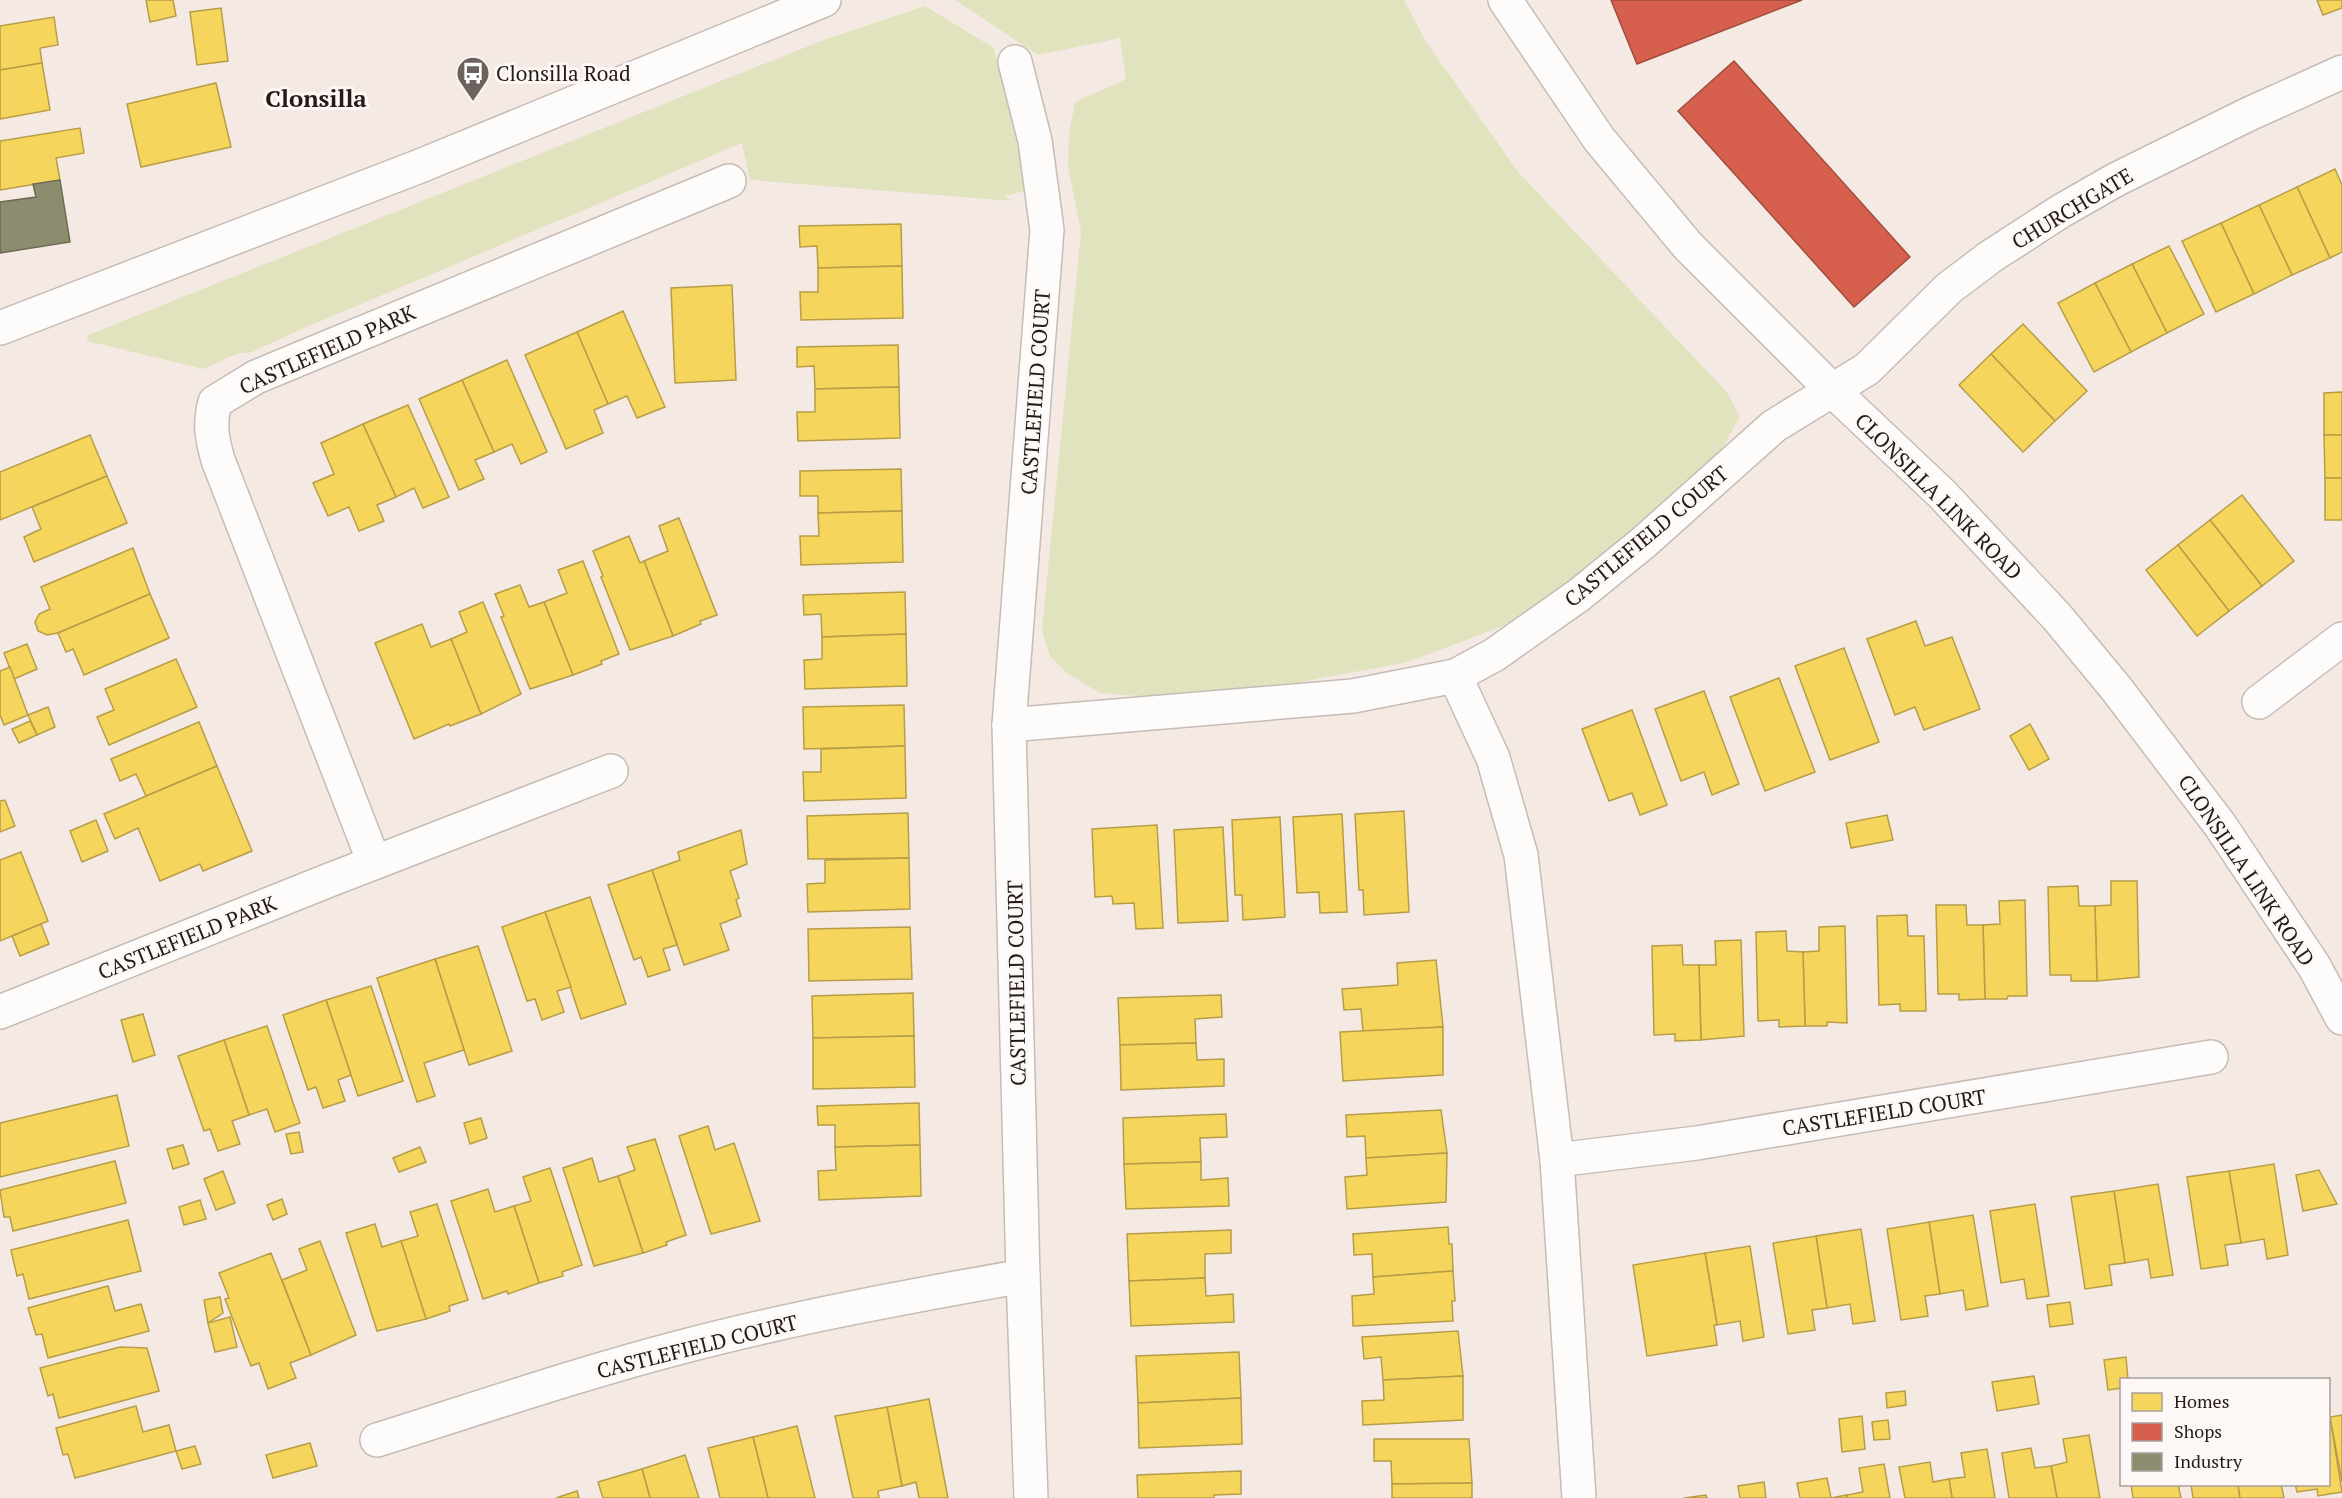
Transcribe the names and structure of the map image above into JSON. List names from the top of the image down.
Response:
{
  "streets": {
    "street": [
      "CHURCHGATE",
      "CASTLEFIELD PARK",
      "CASTLEFIELD COURT",
      "CLONSILLA LINK ROAD"
    ]
  },
  "crossings": [
    ["CHURCHGATE", "CASTLEFIELD COURT"],
    ["CHURCHGATE", "CLONSILLA LINK ROAD"],
    ["CASTLEFIELD COURT", "CLONSILLA LINK ROAD"]
  ],
  "districts": ["Clonsilla"],
  "places": {
    "bus stop": ["Clonsilla Road"]
  },
  "legend": ["Homes", "Shops", "Industry"]
}
